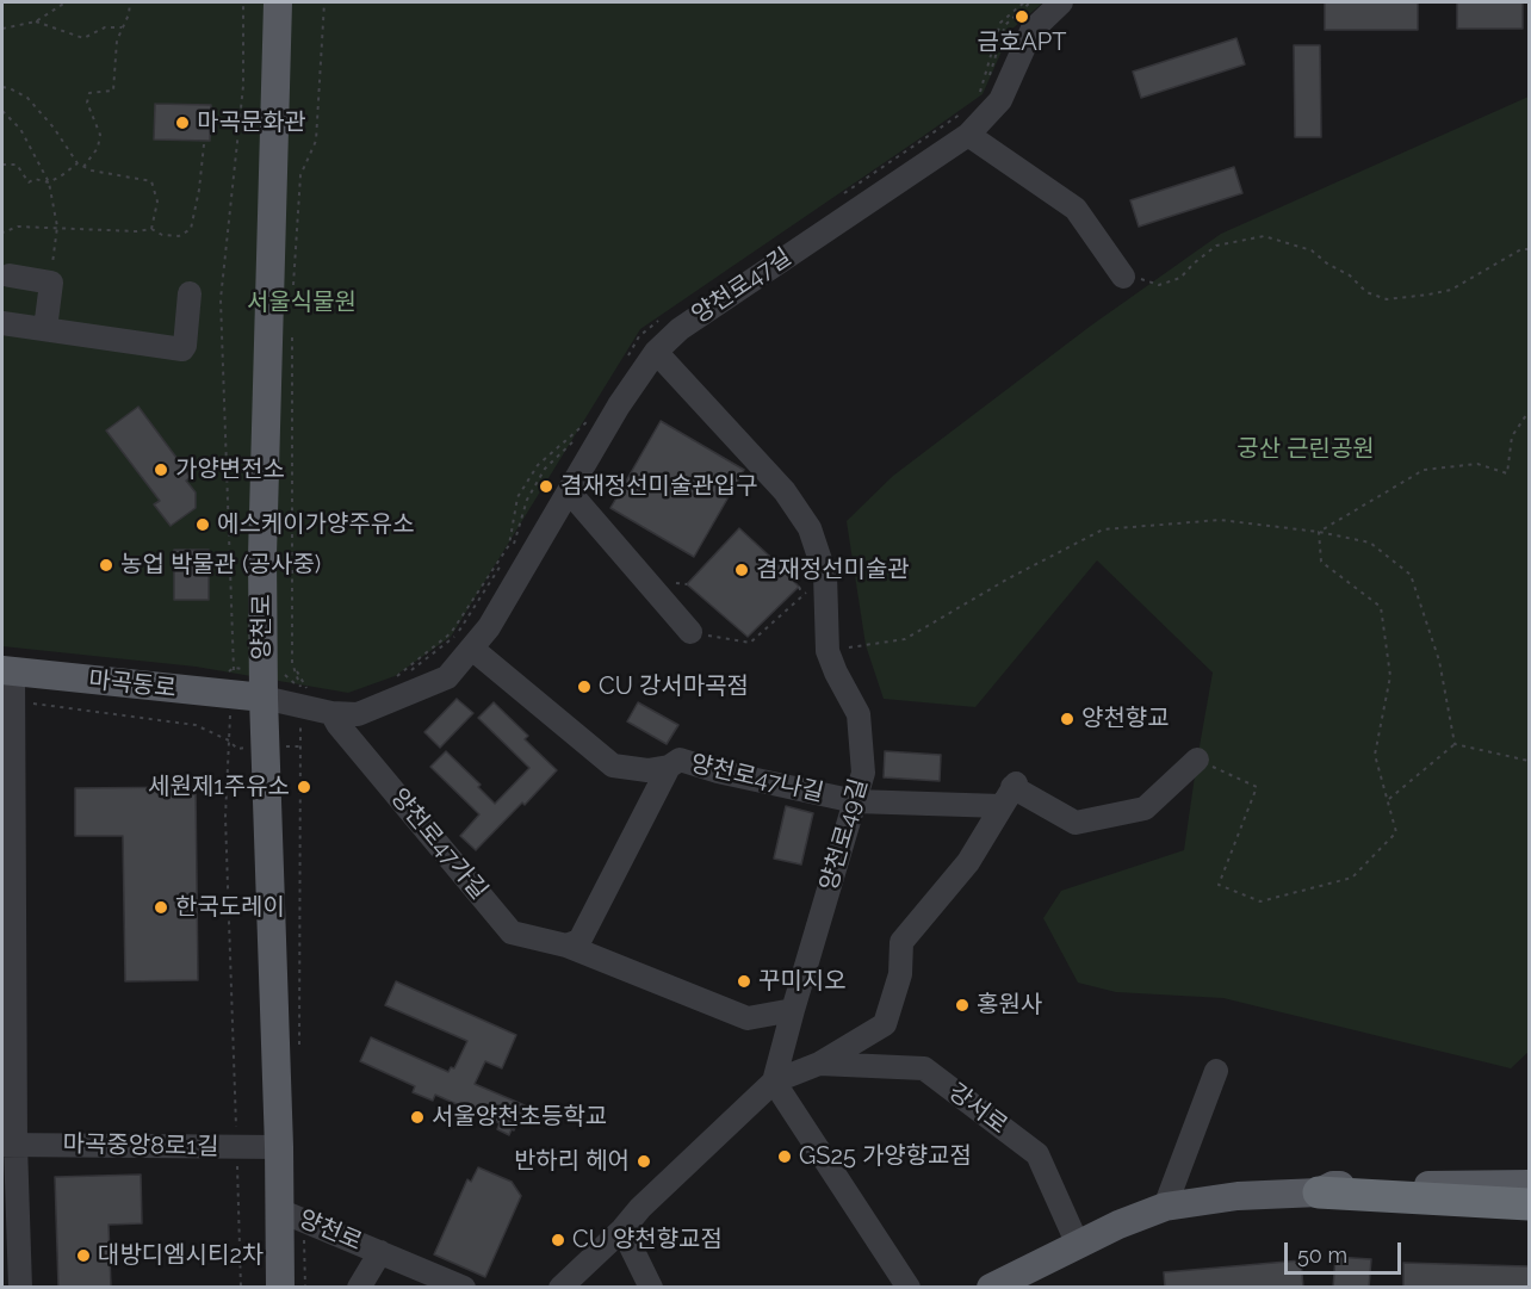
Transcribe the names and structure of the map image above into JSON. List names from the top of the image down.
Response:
{
  "streets": {
    "main road": ["양천로", "마곡동로"],
    "street": [
      "양천로47길",
      "양천로47나길",
      "양천로49길",
      "양천로47가길",
      "강서로",
      "마곡중앙8로1길"
    ]
  },
  "crossings": [
    ["양천로47길", "양천로"],
    ["양천로47길", "마곡동로"],
    ["양천로47길", "양천로47나길"],
    ["양천로47길", "양천로49길"],
    ["양천로47길", "양천로47가길"],
    ["양천로", "마곡동로"],
    ["양천로", "마곡중앙8로1길"],
    ["양천로47나길", "양천로49길"],
    ["양천로49길", "양천로47가길"]
  ],
  "parks": ["서울식물원", "궁산 근린공원"],
  "places": [
    "금호APT",
    "마곡문화관",
    "가양변전소",
    "겸재정선미술관입구",
    "에스케이가양주유소",
    "농업 박물관 (공사중)",
    "겸재정선미술관",
    "CU 강서마곡점",
    "양천향교",
    "세원제1주유소",
    "한국도레이",
    "꾸미지오",
    "홍원사",
    "서울양천초등학교",
    "GS25 가양향교점",
    "반하리 헤어",
    "CU 양천향교점",
    "대방디엠시티2차"
  ],
  "scale_bar": "50 m"
}
